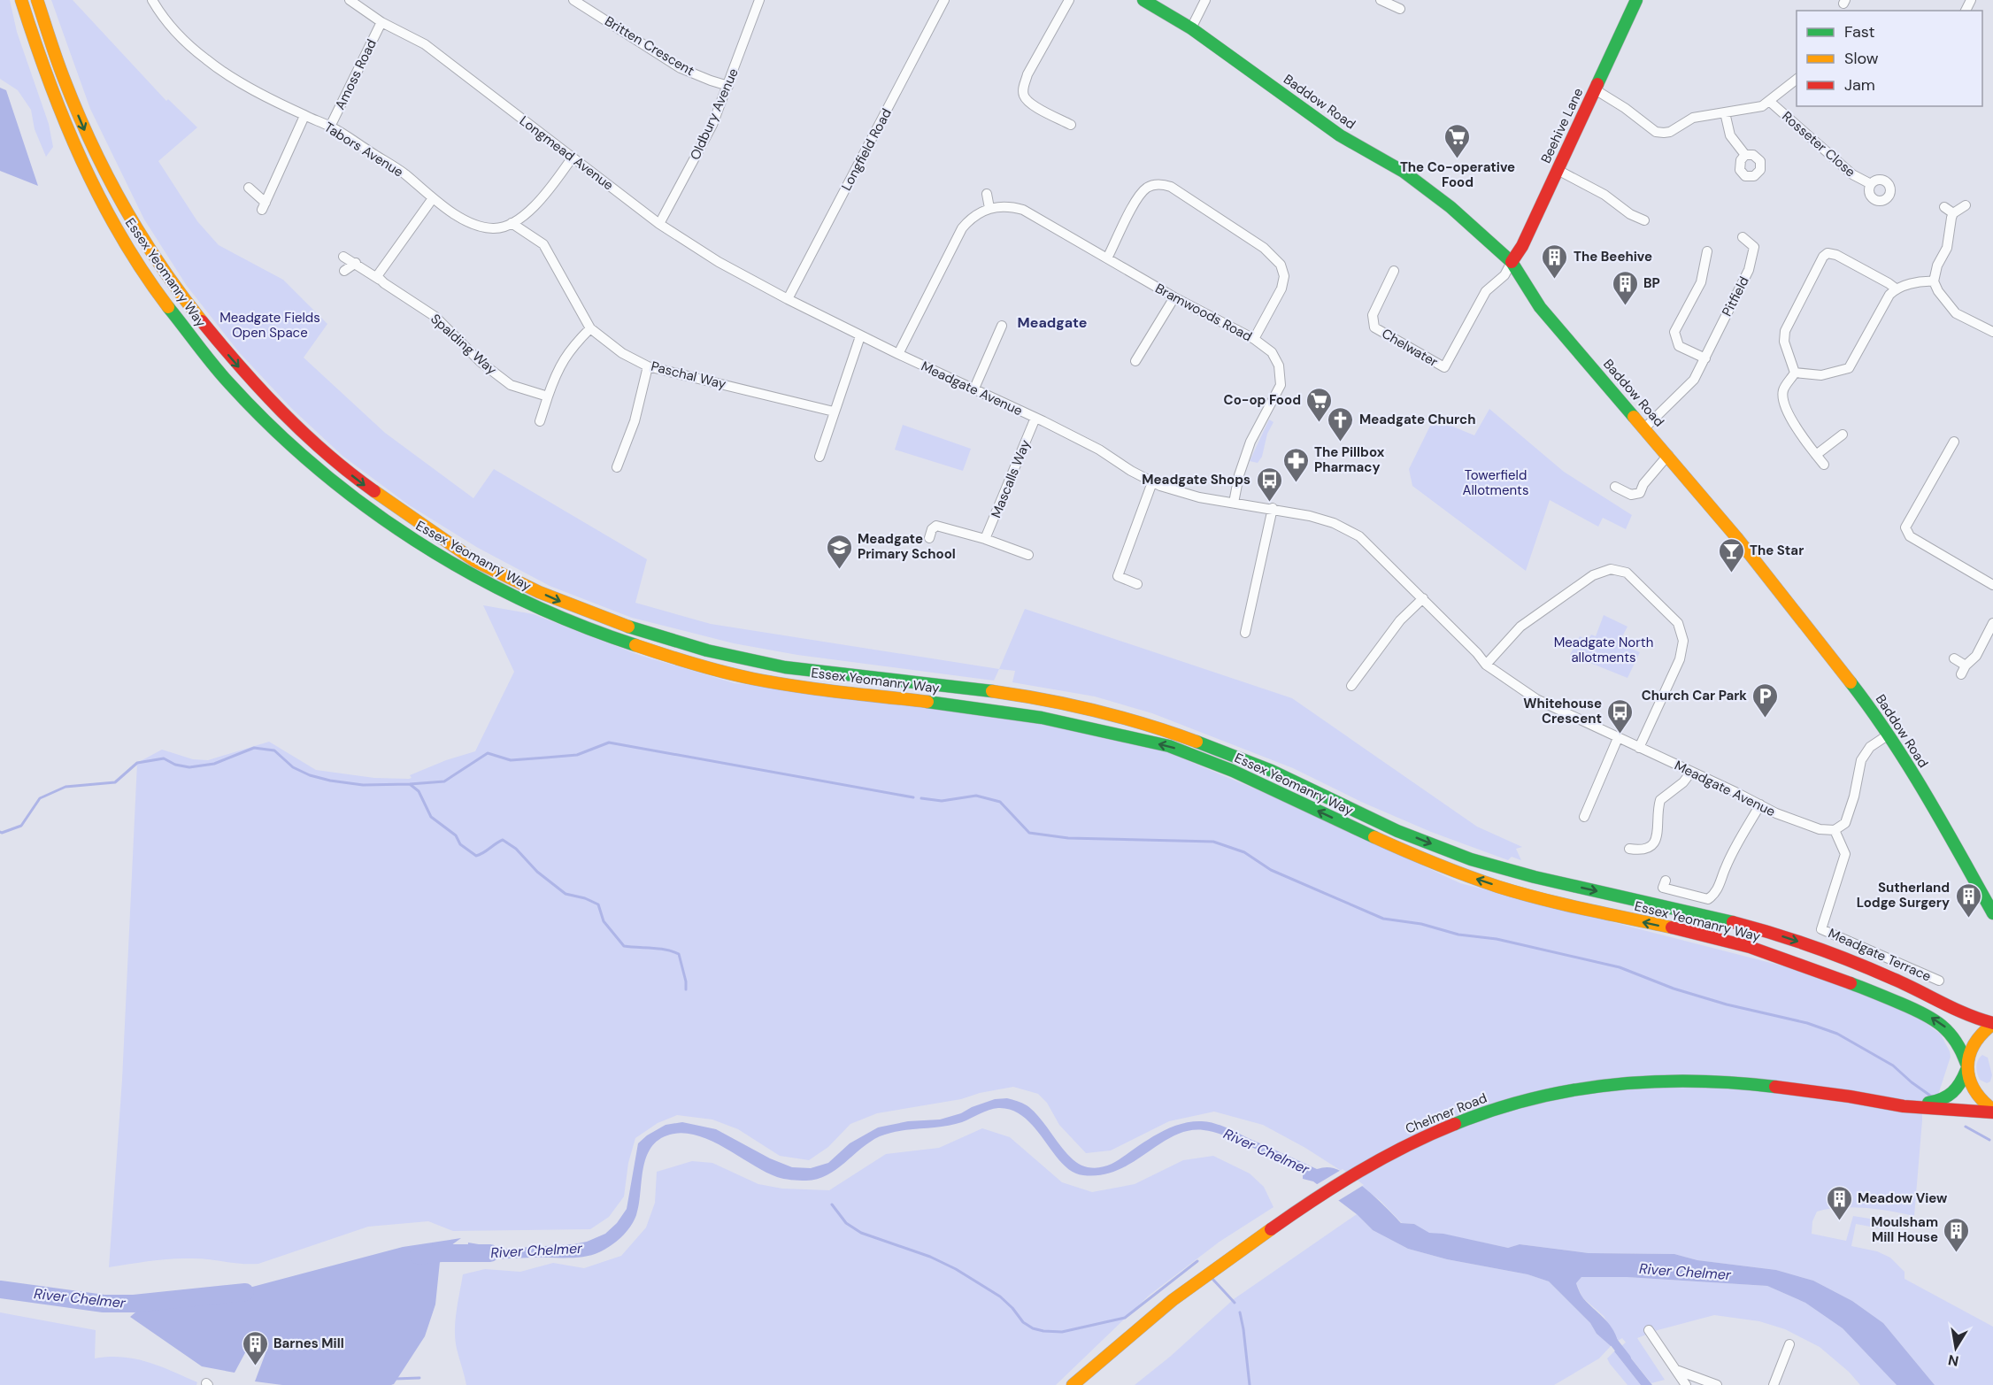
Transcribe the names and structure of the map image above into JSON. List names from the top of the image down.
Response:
{
  "streets": {
    "main road": [
      "Baddow Road",
      "Beehive Lane",
      "Essex Yeomanry Way",
      "Chelmer Road"
    ],
    "street": [
      "Britten Crescent",
      "Amoss Road",
      "Oldbury Avenue",
      "Rosseter Close",
      "Tabors Avenue",
      "Longfield Road",
      "Longmead Avenue",
      "Pitfield",
      "Bramwoods Road",
      "Spalding Way",
      "Chelwater",
      "Paschal Way",
      "Meadgate Avenue",
      "Mascalls Way",
      "Meadgate Terrace"
    ]
  },
  "crossings": [
    ["Britten Crescent", "Oldbury Avenue"],
    ["Amoss Road", "Tabors Avenue"],
    ["Amoss Road", "Longmead Avenue"],
    ["Baddow Road", "Beehive Lane"],
    ["Baddow Road", "Pitfield"],
    ["Baddow Road", "Chelwater"],
    ["Oldbury Avenue", "Longmead Avenue"],
    ["Beehive Lane", "Chelwater"],
    ["Tabors Avenue", "Longmead Avenue"],
    ["Tabors Avenue", "Paschal Way"],
    ["Longfield Road", "Longmead Avenue"],
    ["Longfield Road", "Meadgate Avenue"],
    ["Longmead Avenue", "Meadgate Avenue"],
    ["Essex Yeomanry Way", "Chelmer Road"],
    ["Bramwoods Road", "Meadgate Avenue"],
    ["Meadgate Avenue", "Mascalls Way"],
    ["Meadgate Avenue", "Meadgate Terrace"]
  ],
  "districts": ["Meadgate"],
  "water": ["River Chelmer"],
  "parks": ["Meadgate Fields Open Space", "Towerfield Allotments", "Meadgate North allotments"],
  "places": {
    "supermarket": ["The Co-operative Food", "Co-op Food"],
    "building": [
      "The Beehive",
      "BP",
      "Sutherland Lodge Surgery",
      "Meadow View",
      "Moulsham Mill House",
      "Barnes Mill"
    ],
    "church": ["Meadgate Church"],
    "pharmacy": ["The Pillbox Pharmacy"],
    "bus stop": ["Meadgate Shops", "Whitehouse Crescent"],
    "school or university": ["Meadgate Primary School"],
    "bar": ["The Star"],
    "parking": ["Church Car Park"]
  },
  "legend": ["Fast", "Slow", "Jam"],
  "north": "bottom"
}
